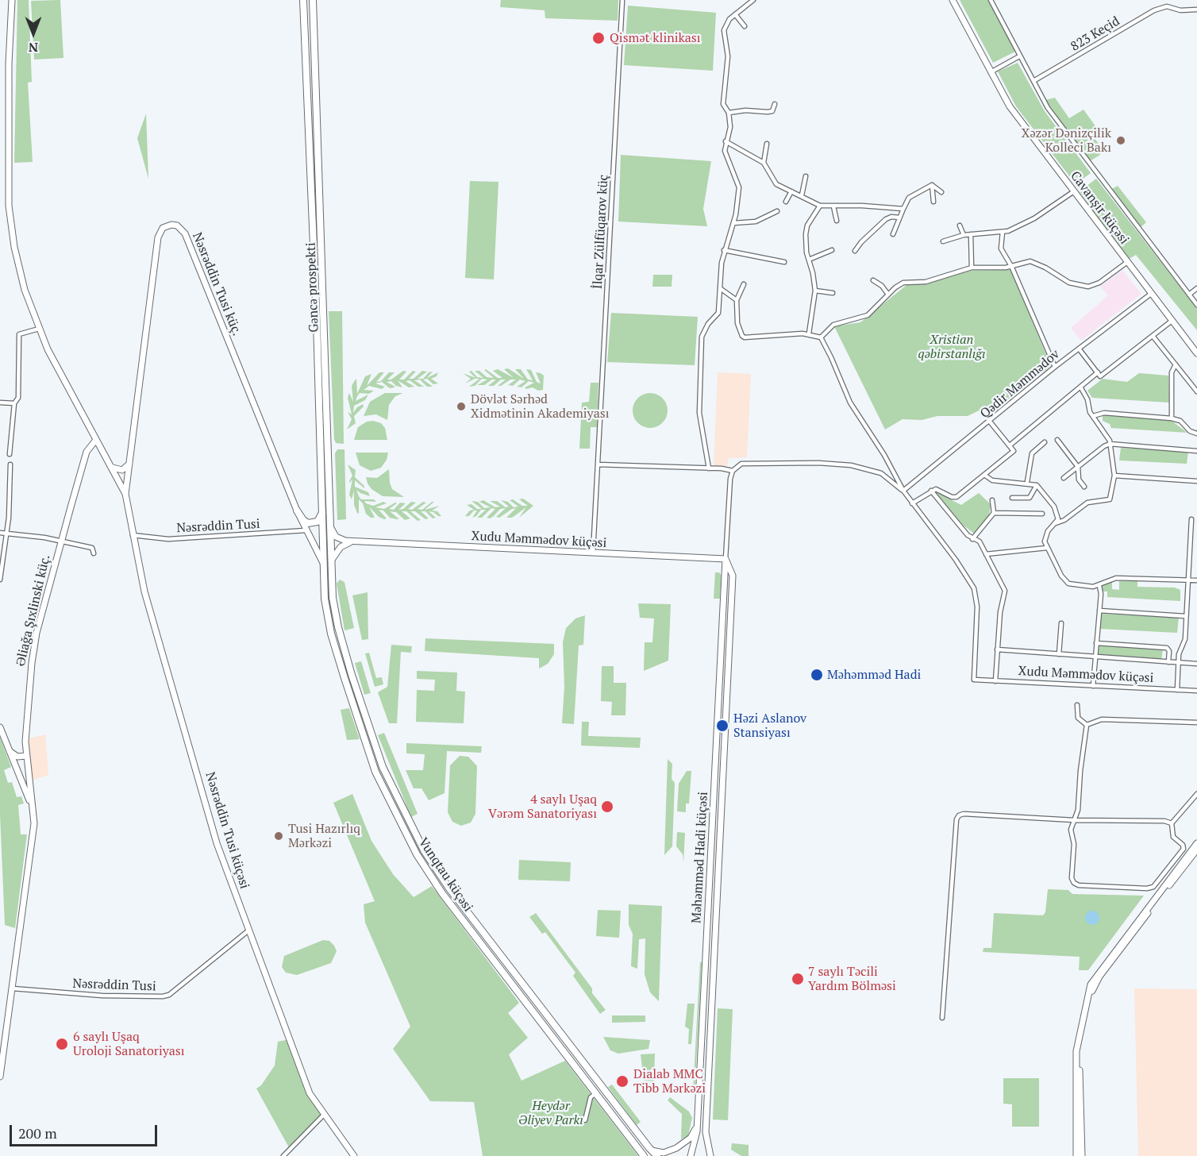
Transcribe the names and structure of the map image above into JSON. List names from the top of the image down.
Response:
{
  "streets": {
    "main road": ["Gəncə prospekti", "Vunqtau küçəsi"],
    "street": [
      "823 Keçid",
      "Cavanşir küçəsi",
      "İlqar Zülfüqarov küç",
      "Nəsrəddin Tusi küç.",
      "Qədir Məmmədov",
      "Nəsrəddin Tusi",
      "Xudu Məmmədov küçəsi",
      "Əliağa Şıxlinski küç.",
      "Nəsrəddin Tusi küçəsi",
      "Məhəmməd Hadi küçəsi"
    ]
  },
  "crossings": [
    ["823 Keçid", "Cavanşir küçəsi"],
    ["Cavanşir küçəsi", "Qədir Məmmədov"],
    ["İlqar Zülfüqarov küç", "Xudu Məmmədov küçəsi"],
    ["Nəsrəddin Tusi küç.", "Nəsrəddin Tusi küçəsi"],
    ["Gəncə prospekti", "Vunqtau küçəsi"],
    ["Nəsrəddin Tusi", "Əliağa Şıxlinski küç."],
    ["Nəsrəddin Tusi", "Nəsrəddin Tusi küçəsi"],
    ["Xudu Məmmədov küçəsi", "Məhəmməd Hadi küçəsi"]
  ],
  "parks": ["Xristian qəbirstanlığı", "Heydər Əliyev Parkı"],
  "places": [
    "Qismət klinikası",
    "Xəzər Dənizçilik Kolleci Bakı",
    "Dövlət Sərhəd Xidmətinin Akademiyası",
    "Məhəmməd Hadi",
    "Həzi Aslanov Stansiyası",
    "4 saylı Uşaq Vərəm Sanatoriyası",
    "Tusi Hazırlıq Mərkəzi",
    "7 saylı Təcili Yardım Bölməsi",
    "6 saylı Uşaq Uroloji Sanatoriyası",
    "Dialab MMC Tibb Mərkəzi"
  ],
  "scale_bar": "200 m",
  "north": "bottom"
}
